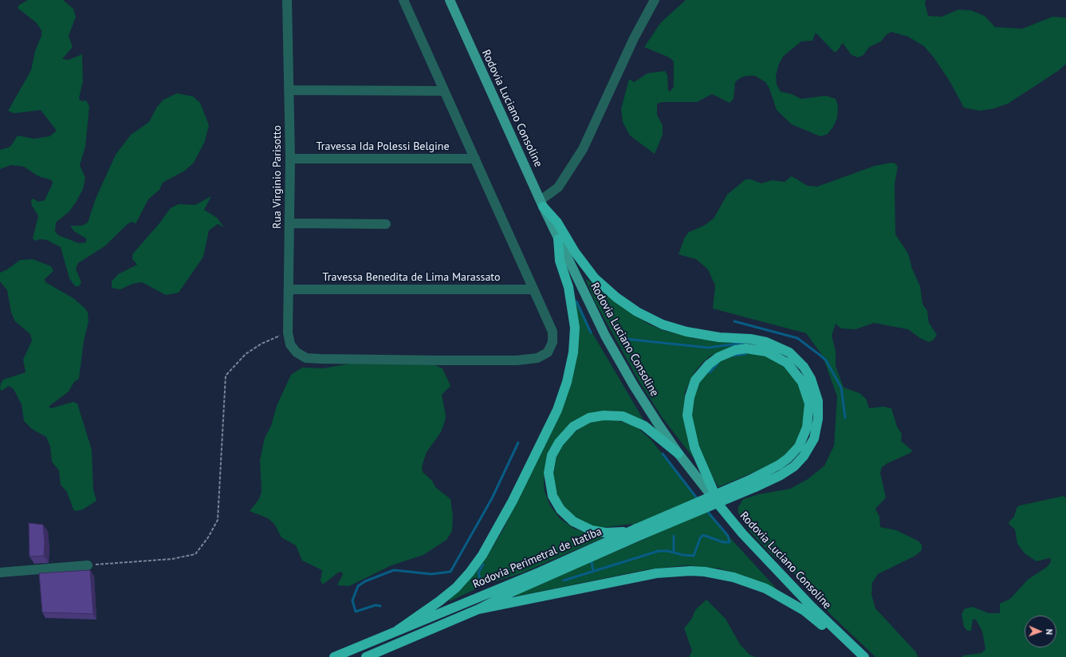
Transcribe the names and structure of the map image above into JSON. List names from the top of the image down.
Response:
{
  "streets": {
    "highway": ["Rodovia Luciano Consoline", "Rodovia Perimetral de Itatiba"],
    "street": ["Travessa Ida Polessi Belgine", "Rua Virginio Parisotto", "Travessa Benedita de Lima Marassato"]
  },
  "crossings": [
    ["Travessa Ida Polessi Belgine", "Rua Virginio Parisotto"],
    ["Rua Virginio Parisotto", "Travessa Benedita de Lima Marassato"]
  ],
  "north": "right"
}
